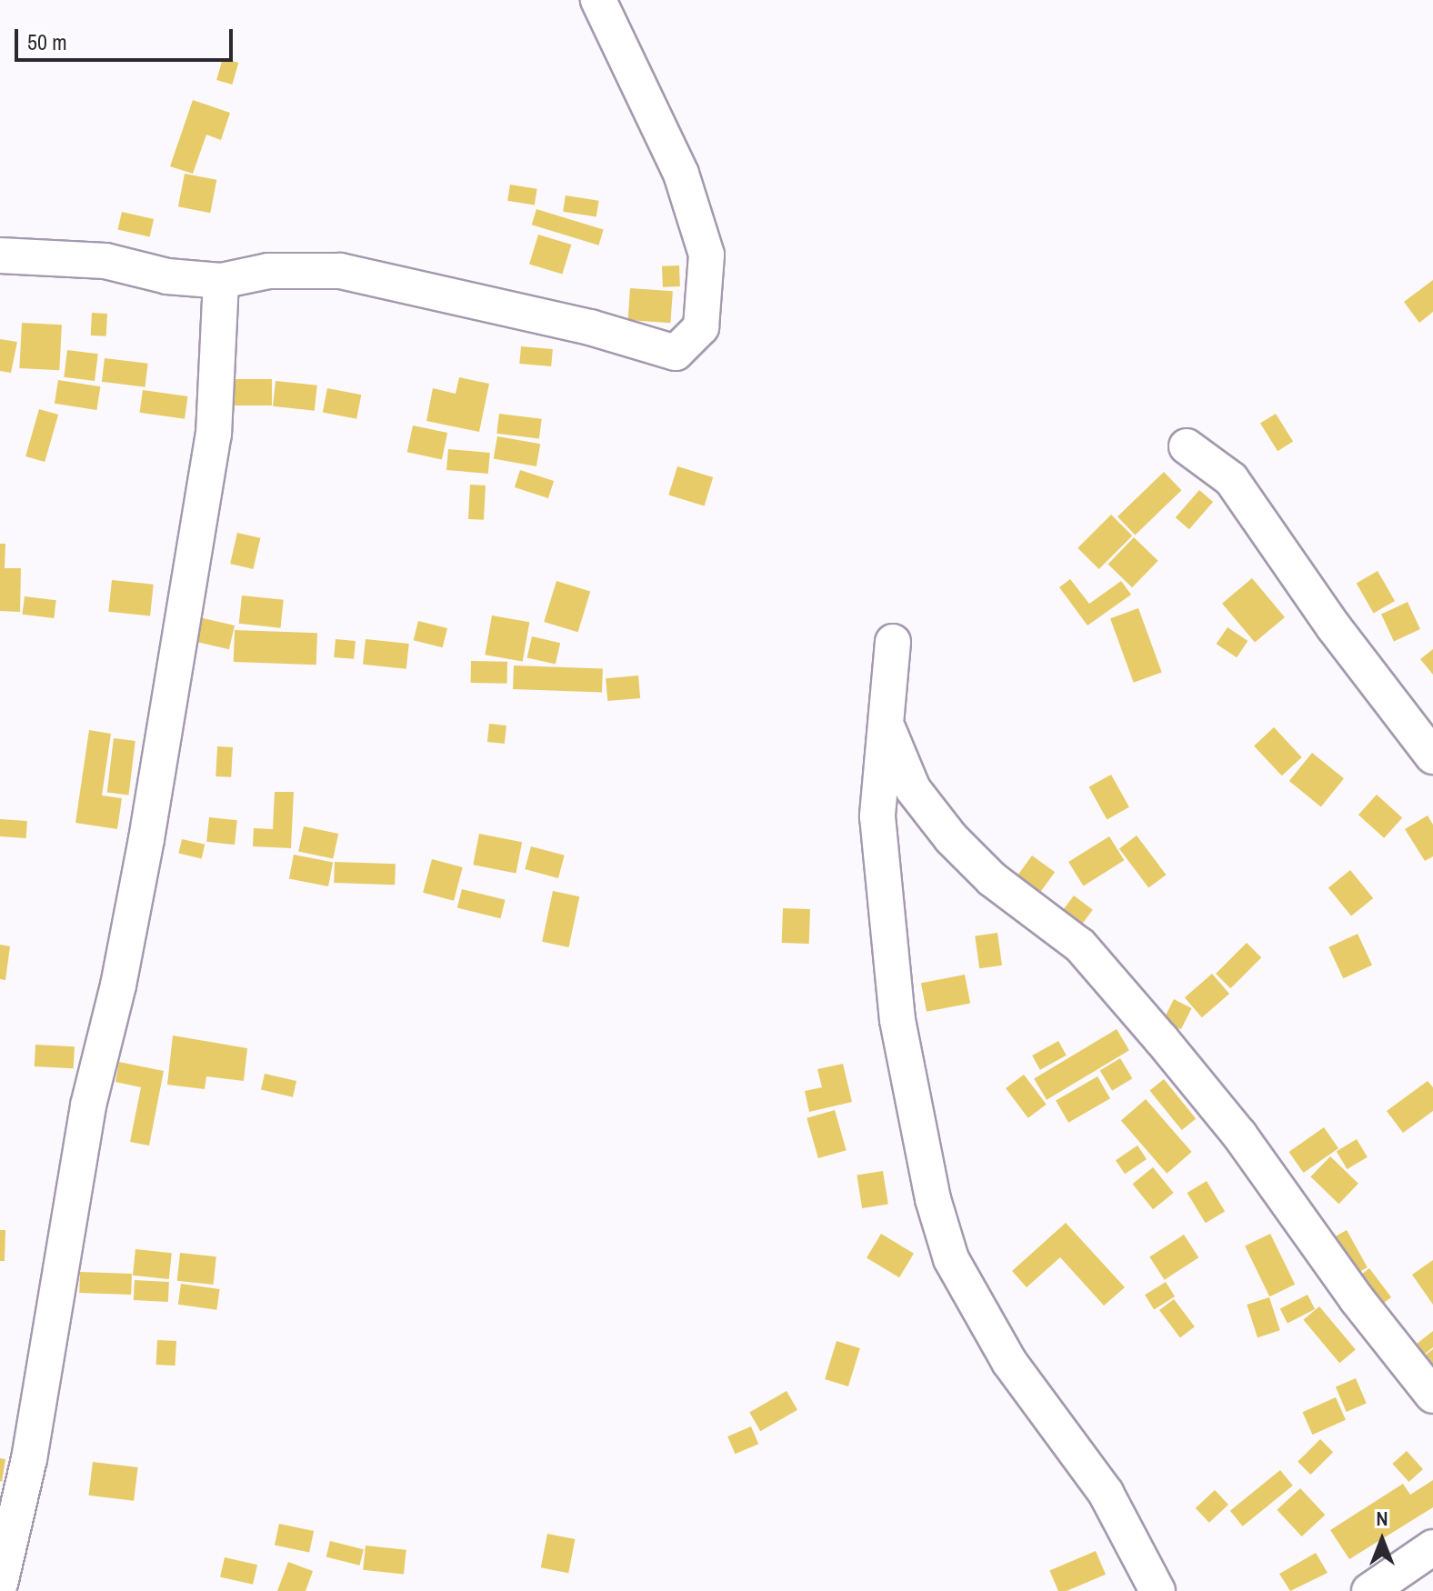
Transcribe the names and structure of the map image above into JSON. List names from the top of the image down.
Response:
{
  "scale_bar": "50 m",
  "north": "top"
}
